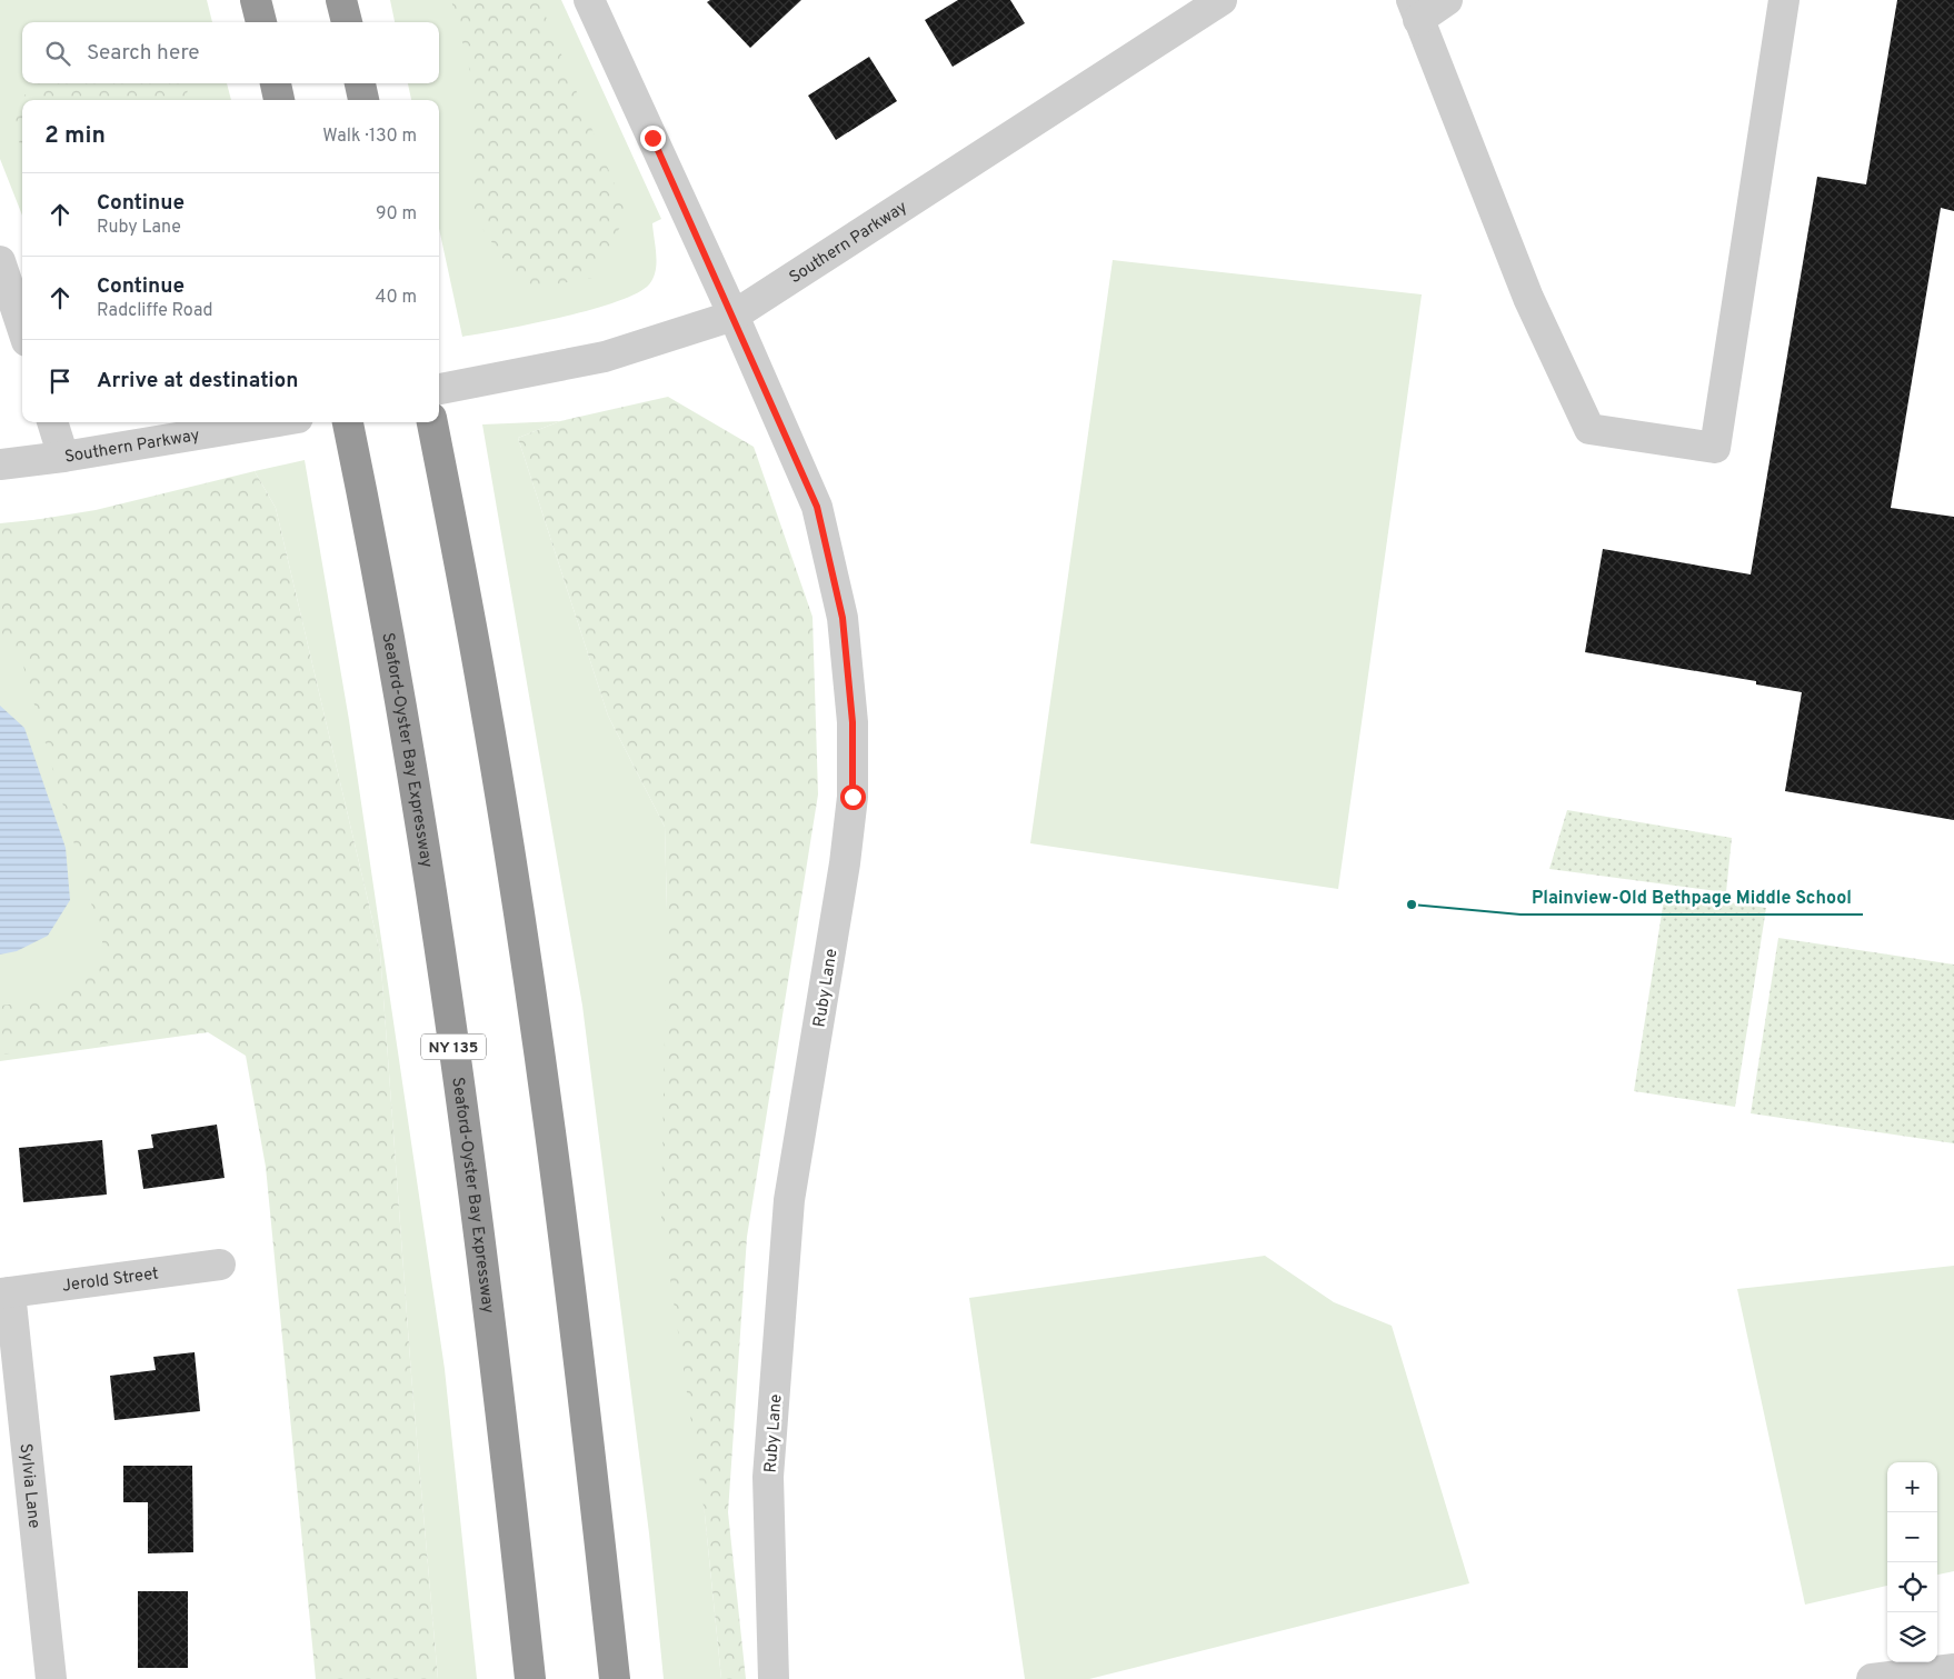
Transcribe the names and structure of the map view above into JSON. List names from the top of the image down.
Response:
{
  "streets": {
    "highway": ["Seaford-Oyster Bay Expressway", "NY 135"],
    "street": [
      "Southern Parkway",
      "Ruby Lane",
      "Jerold Street",
      "Sylvia Lane"
    ]
  },
  "crossings": [
    ["Southern Parkway", "Ruby Lane"],
    ["Jerold Street", "Sylvia Lane"]
  ],
  "places": ["Plainview-Old Bethpage Middle School"],
  "page": {
    "search": "Search here",
    "heading": ["2 min", "Walk · 130 m"],
    "list": [
      ["Continue", "Ruby Lane", "90 m"],
      ["Continue", "Radcliffe Road", "40 m"],
      "Arrive at destination"
    ],
    "map_buttons": ["+", "−"]
  }
}
